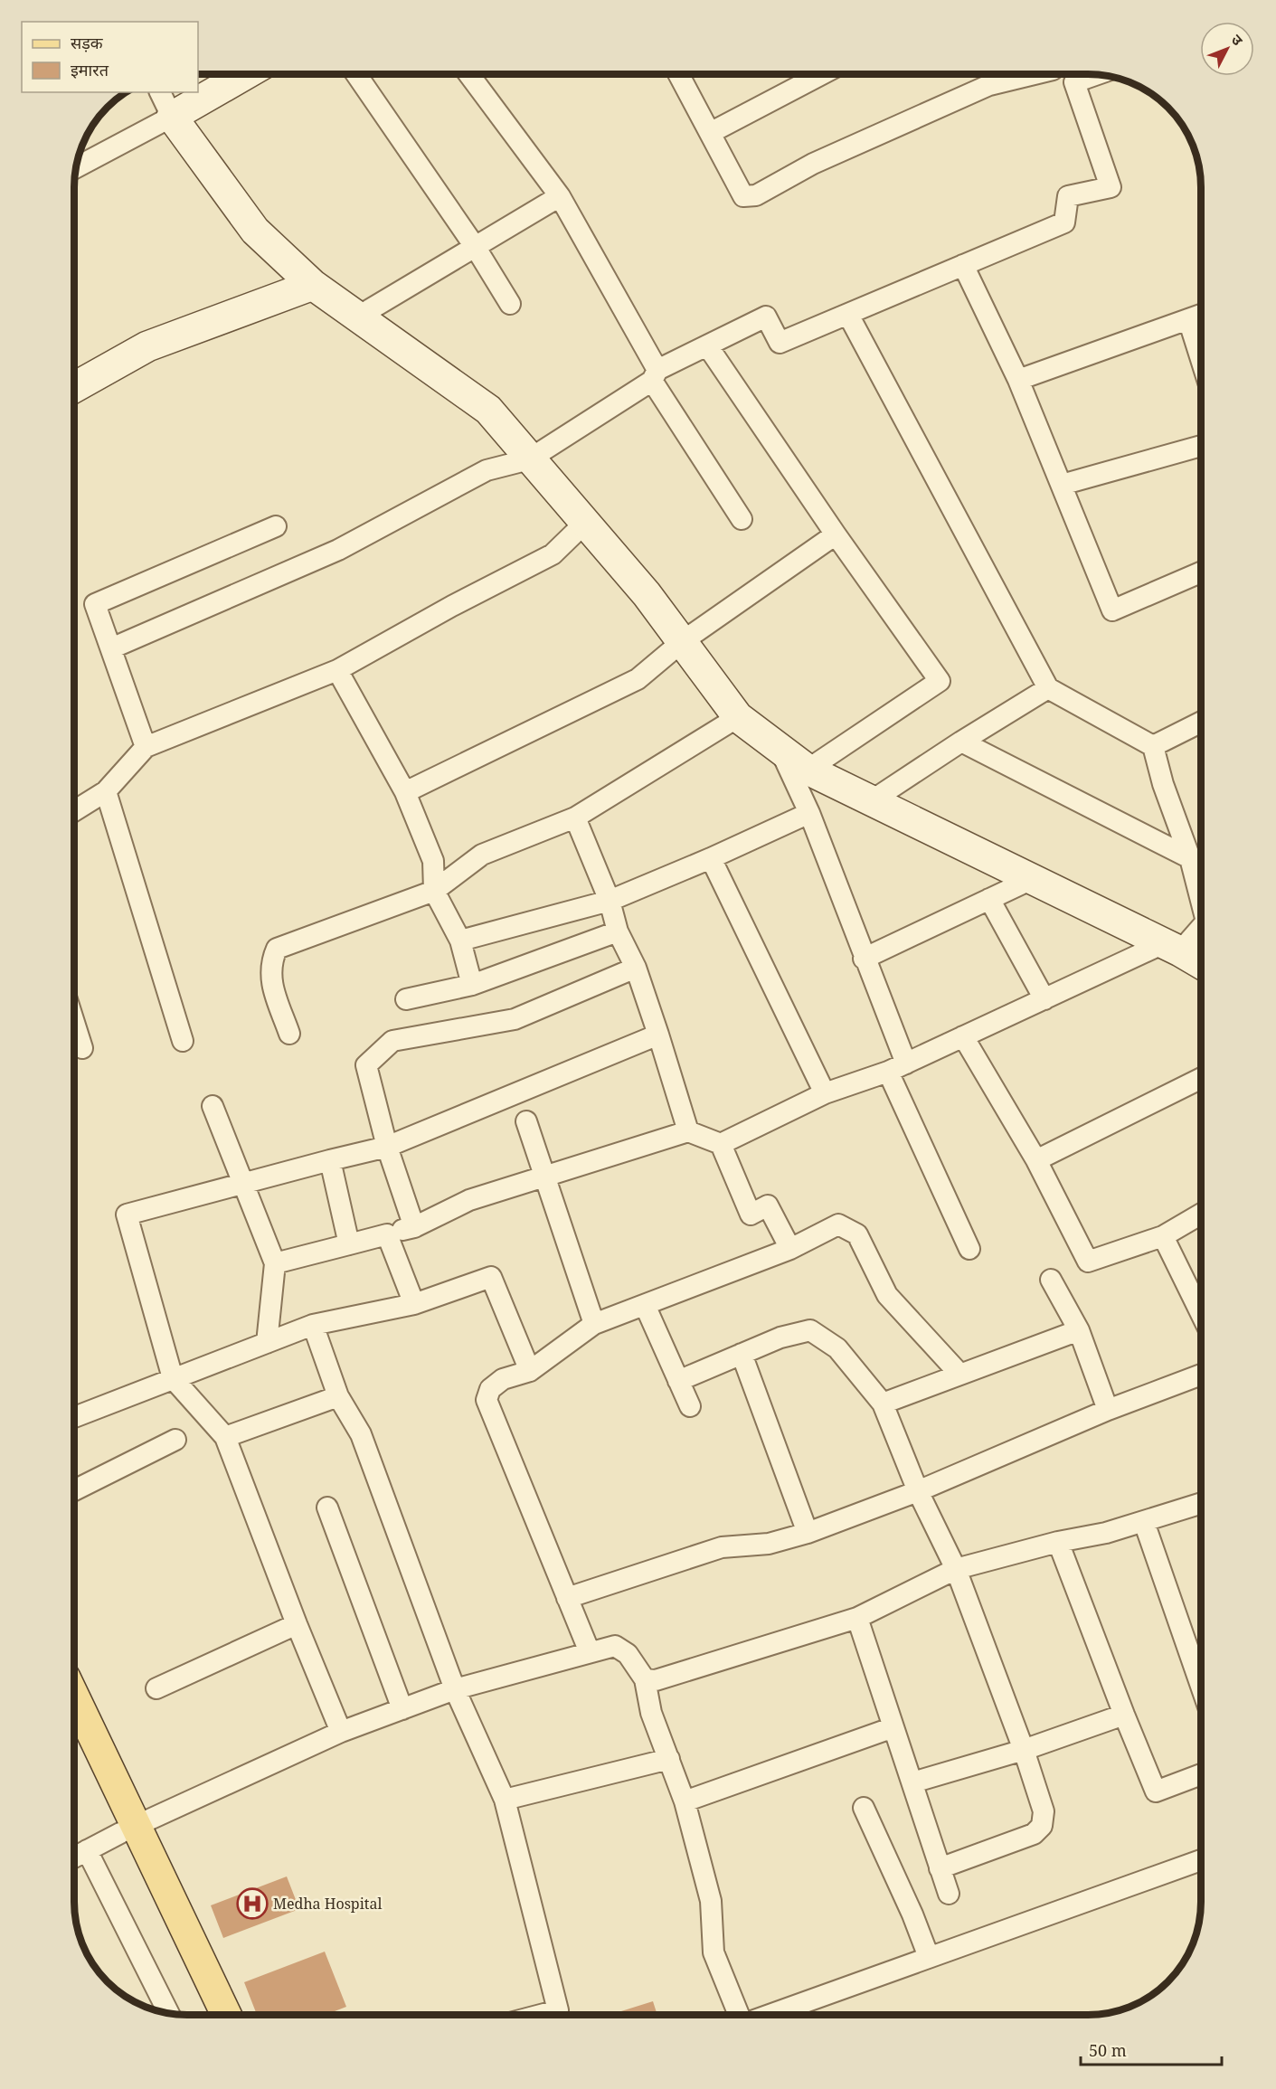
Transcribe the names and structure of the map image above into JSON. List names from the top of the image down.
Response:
{
  "places": {
    "hospital": ["Medha Hospital"]
  },
  "legend": ["सड़क", "इमारत"],
  "scale_bar": "50 m",
  "north": "top right"
}
